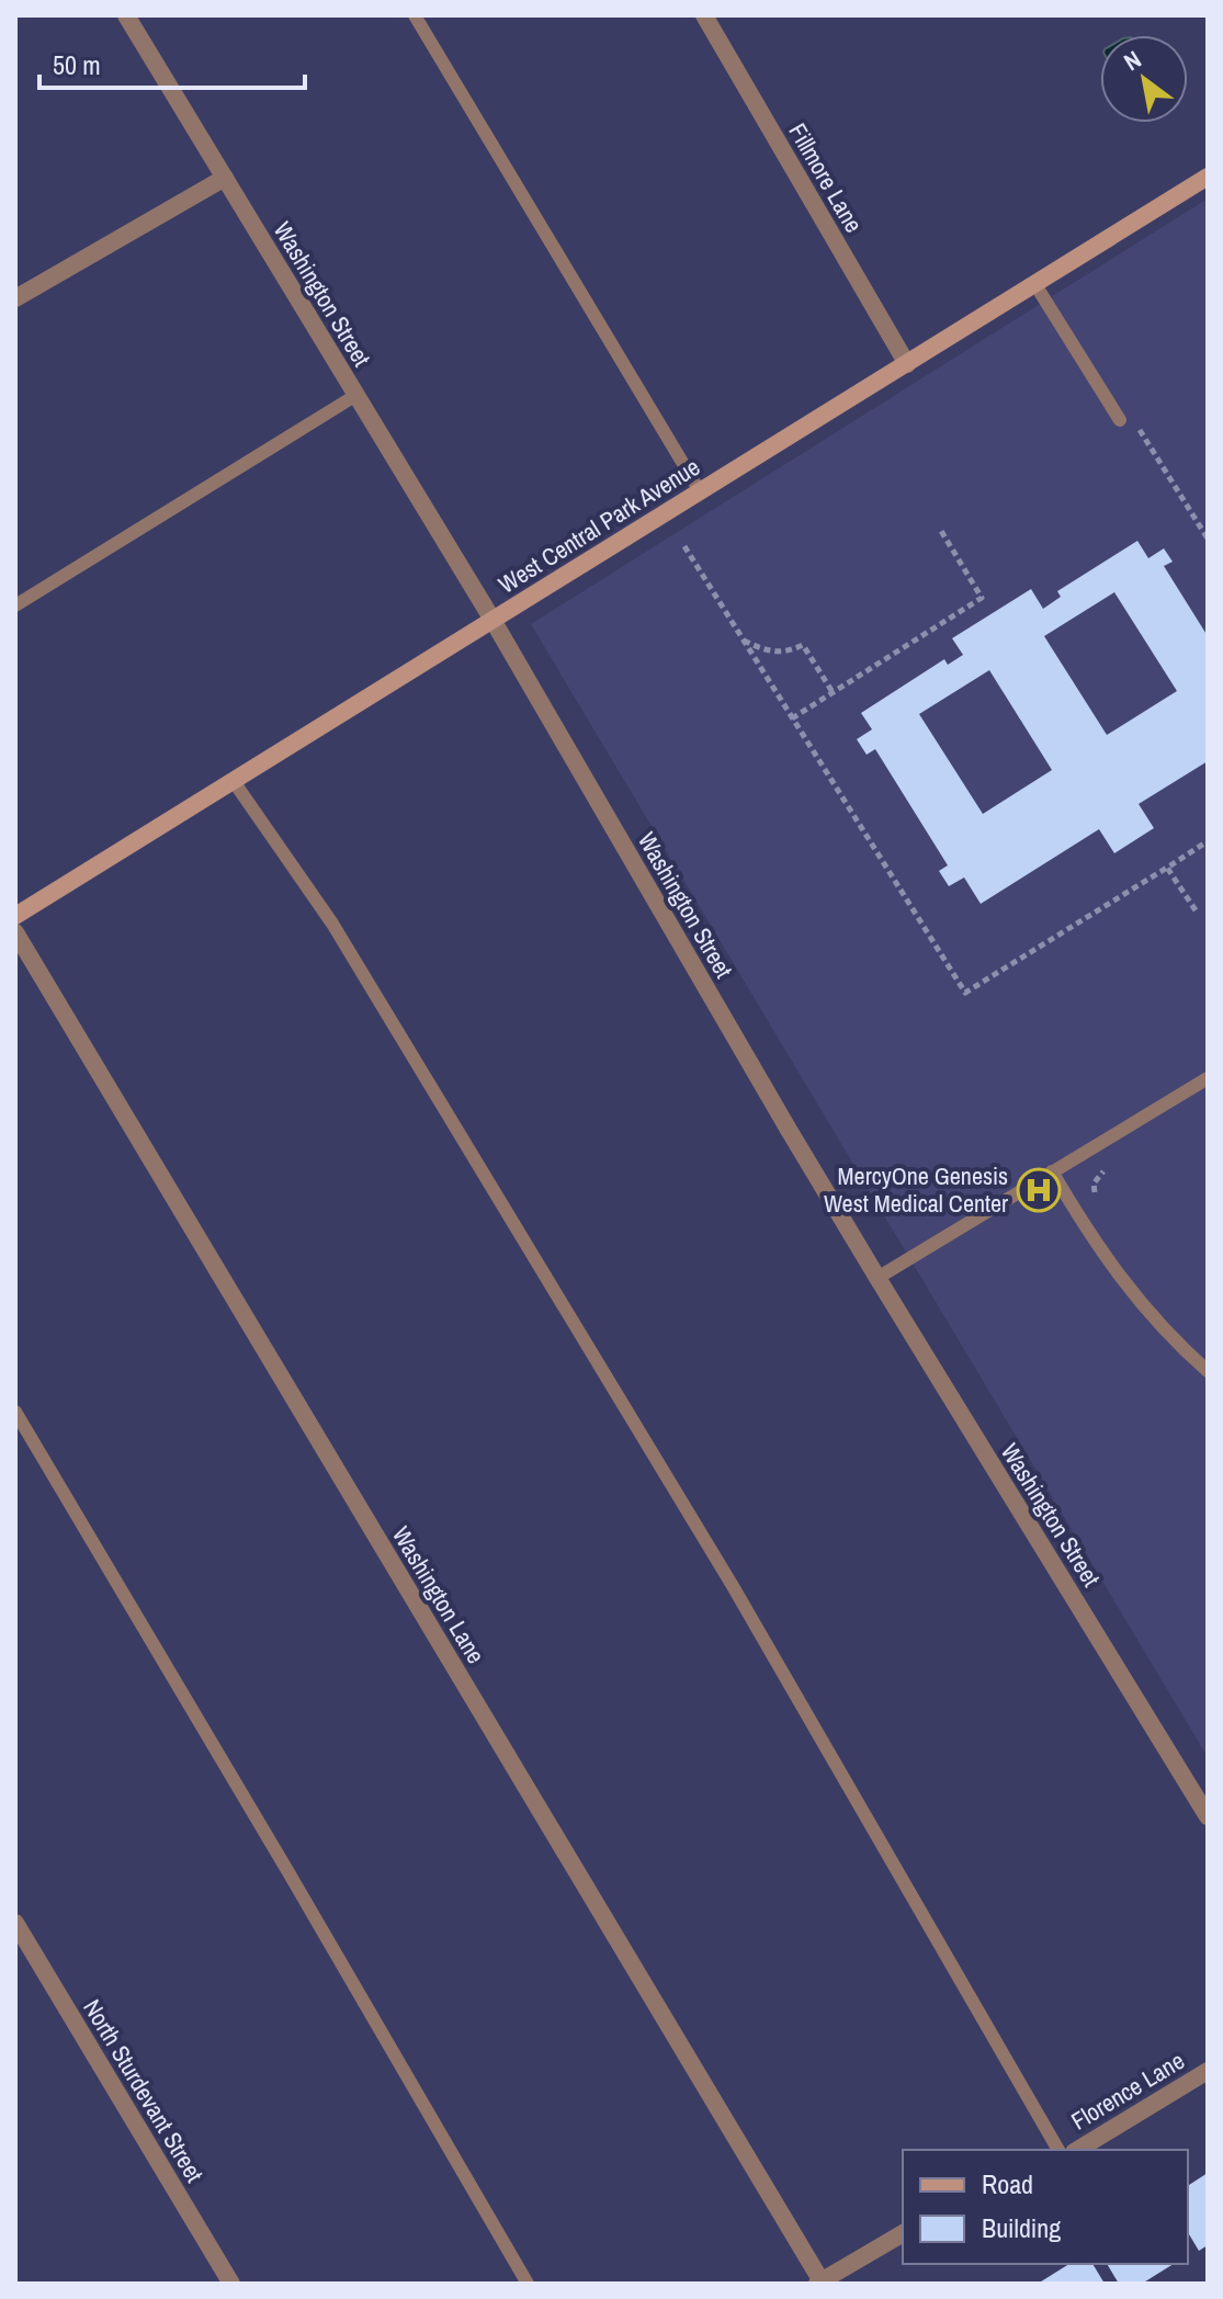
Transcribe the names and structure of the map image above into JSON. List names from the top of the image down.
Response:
{
  "streets": {
    "main road": ["West Central Park Avenue"],
    "street": [
      "Fillmore Lane",
      "Washington Street",
      "Washington Lane",
      "North Sturdevant Street",
      "Florence Lane"
    ]
  },
  "crossings": [
    ["Fillmore Lane", "West Central Park Avenue"],
    ["Washington Street", "West Central Park Avenue"]
  ],
  "places": {
    "hospital": ["MercyOne Genesis West Medical Center"]
  },
  "legend": ["Road", "Building"],
  "scale_bar": "50 m",
  "north": "top left"
}
